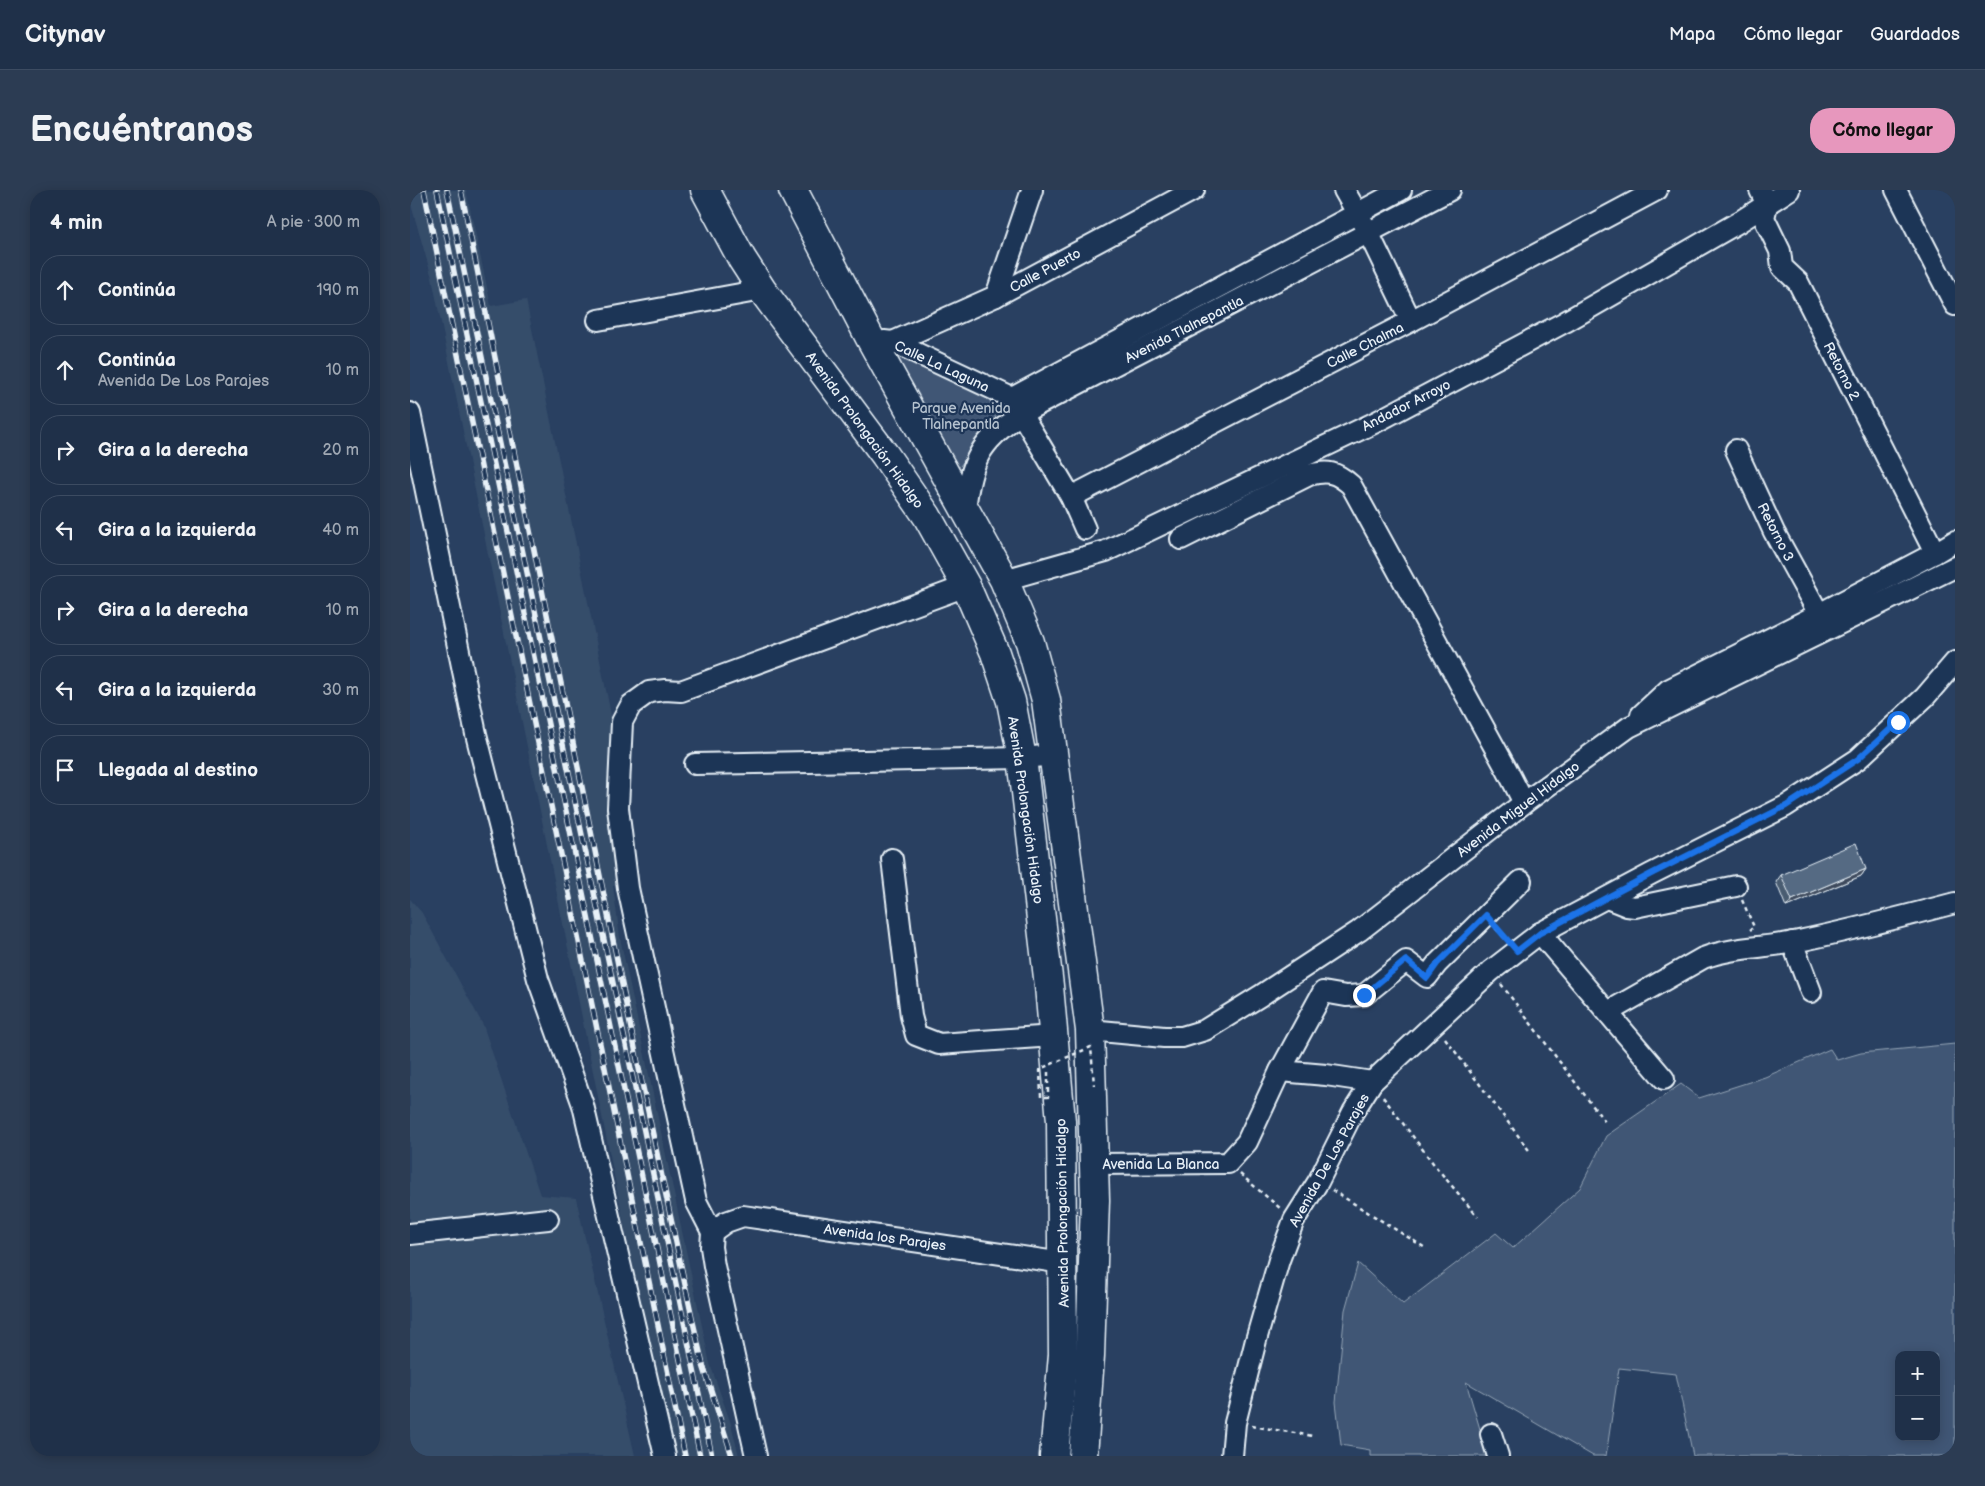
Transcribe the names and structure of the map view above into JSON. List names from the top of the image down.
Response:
{
  "streets": {
    "highway": ["Avenida Prolongación Hidalgo"],
    "street": [
      "Calle Puerto",
      "Avenida Tlalnepantla",
      "Calle Chalma",
      "Calle La Laguna",
      "Retorno 2",
      "Andador Arroyo",
      "Retorno 3",
      "Avenida Miguel Hidalgo",
      "Avenida De Los Parajes",
      "Avenida La Blanca",
      "Avenida los Parajes"
    ]
  },
  "crossings": [
    ["Calle Puerto", "Calle La Laguna"],
    ["Calle Puerto", "Avenida Prolongación Hidalgo"],
    ["Avenida Tlalnepantla", "Calle La Laguna"],
    ["Avenida Tlalnepantla", "Avenida Prolongación Hidalgo"],
    ["Calle La Laguna", "Avenida Prolongación Hidalgo"],
    ["Retorno 2", "Andador Arroyo"],
    ["Andador Arroyo", "Avenida Prolongación Hidalgo"],
    ["Avenida Prolongación Hidalgo", "Avenida Miguel Hidalgo"],
    ["Avenida Prolongación Hidalgo", "Avenida La Blanca"],
    ["Avenida Prolongación Hidalgo", "Avenida los Parajes"]
  ],
  "parks": ["Parque Avenida Tlalnepantla"],
  "page": {
    "header": "Citynav",
    "nav": ["Mapa", "Cómo llegar", "Guardados"],
    "buttons": "Cómo llegar",
    "title": "Encuéntranos",
    "heading": ["4 min", "A pie · 300 m"],
    "list": [
      ["Continúa", "190 m"],
      ["Continúa", "Avenida De Los Parajes", "10 m"],
      ["Gira a la derecha", "20 m"],
      ["Gira a la izquierda", "40 m"],
      ["Gira a la derecha", "10 m"],
      ["Gira a la izquierda", "30 m"],
      "Llegada al destino"
    ],
    "map_buttons": ["+", "−"]
  }
}
